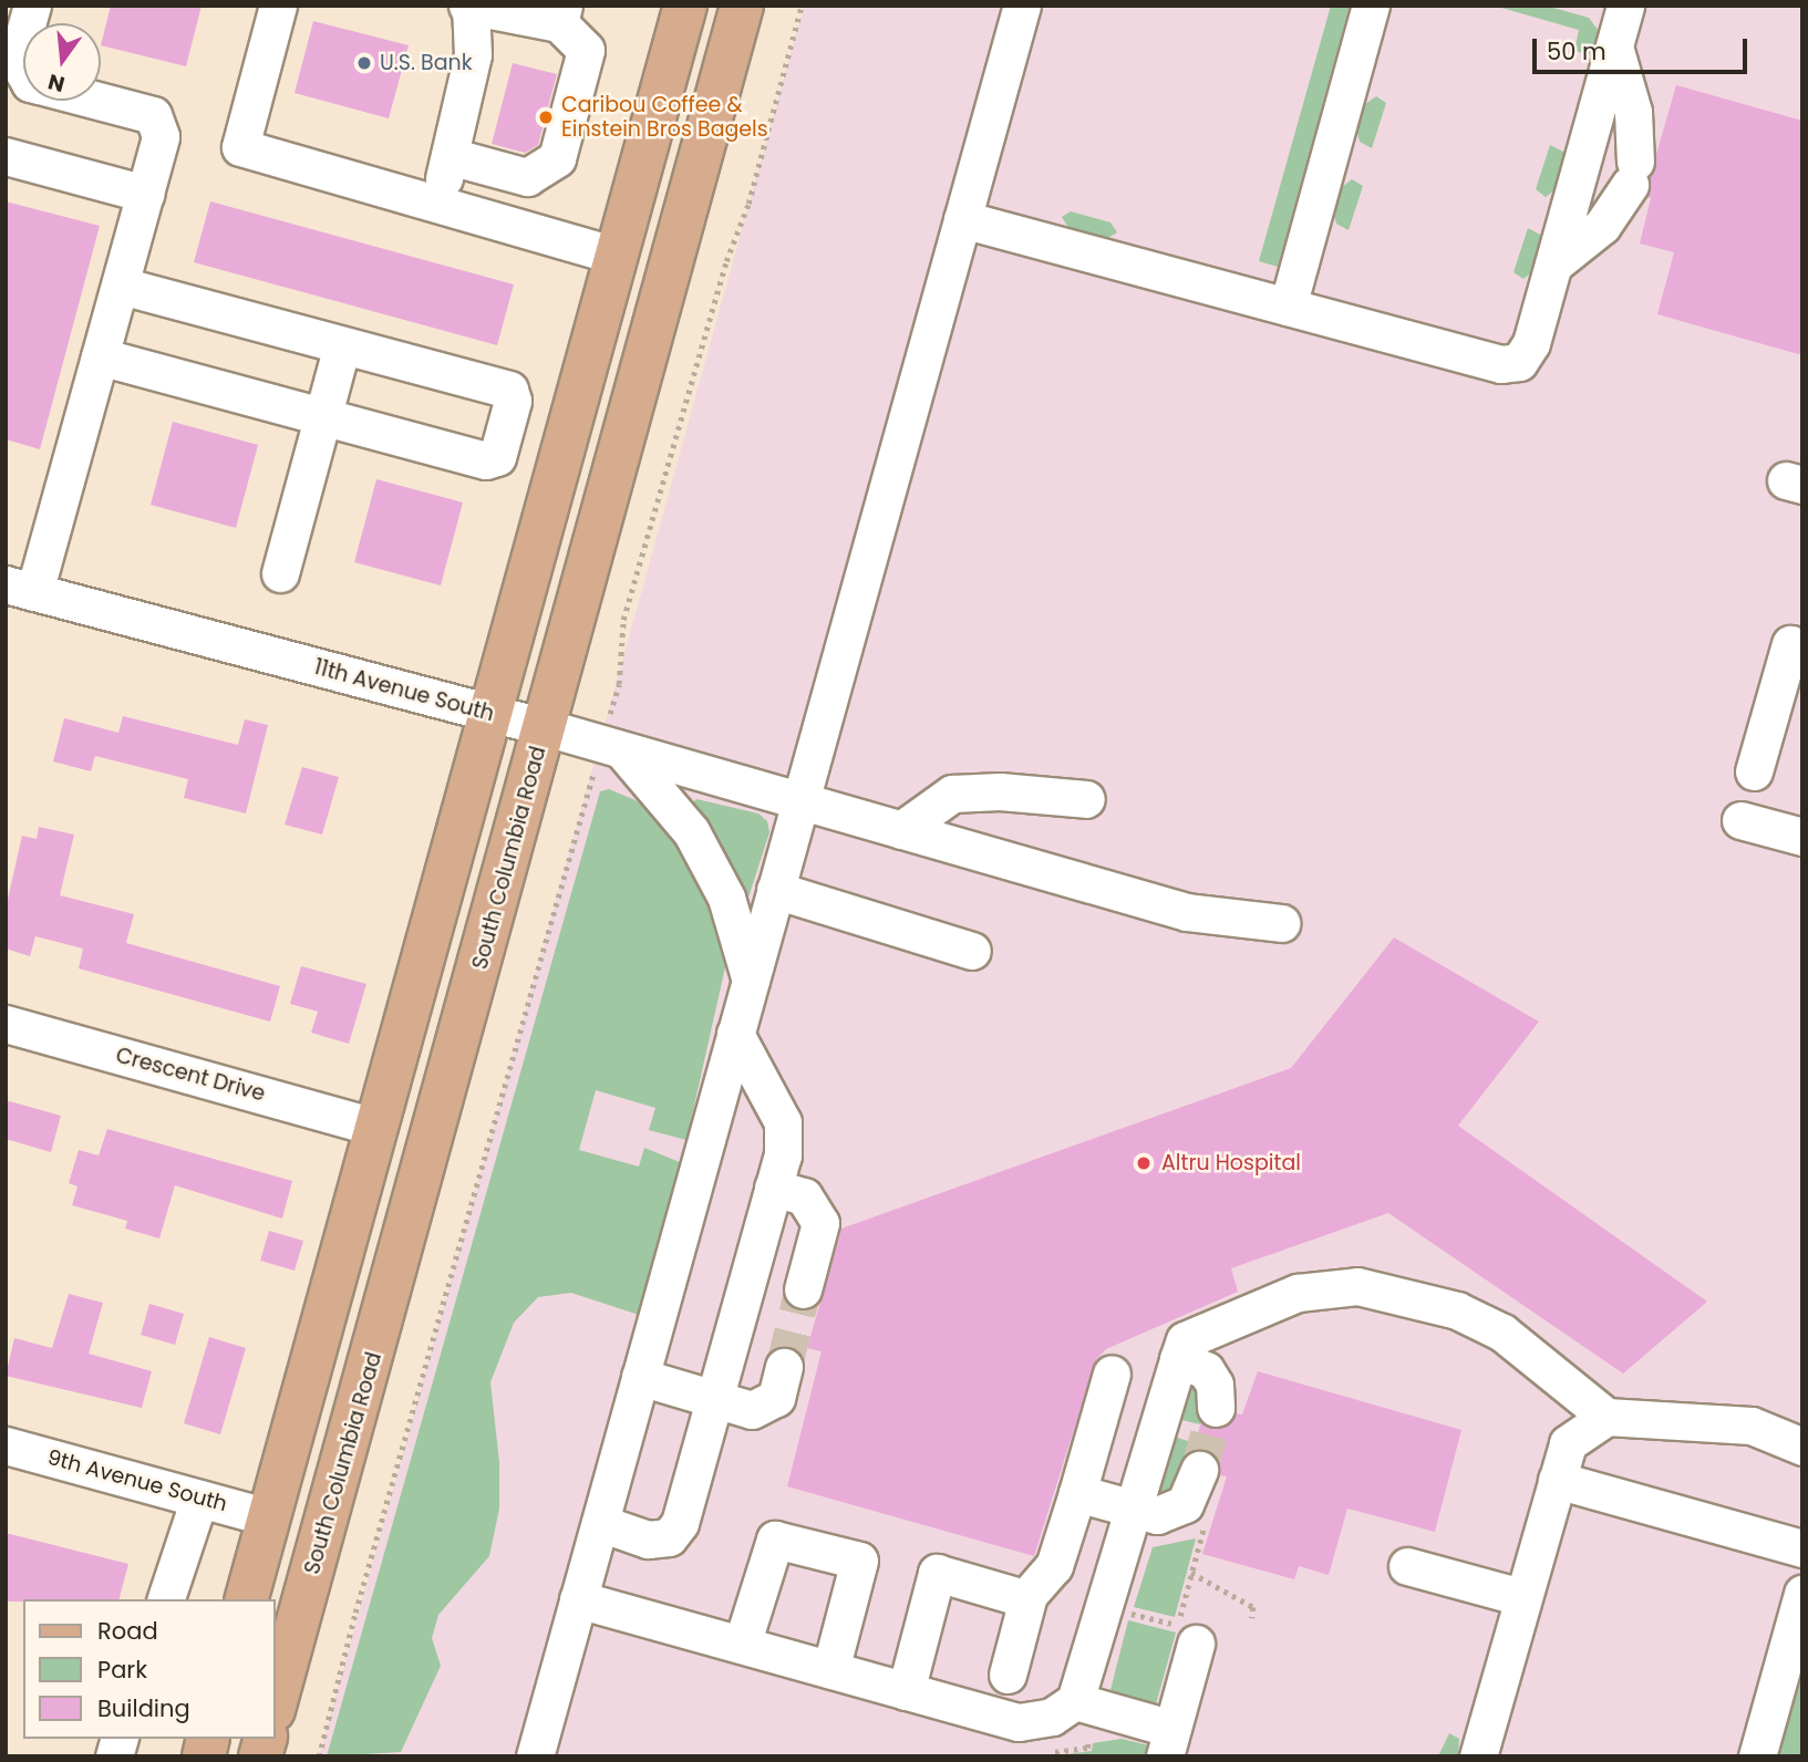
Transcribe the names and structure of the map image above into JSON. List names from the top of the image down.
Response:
{
  "streets": {
    "main road": ["South Columbia Road"],
    "street": ["11th Avenue South", "Crescent Drive", "9th Avenue South"]
  },
  "crossings": [
    ["11th Avenue South", "South Columbia Road"]
  ],
  "places": ["U.S. Bank", "Caribou Coffee & Einstein Bros Bagels", "Altru Hospital"],
  "legend": ["Road", "Park", "Building"],
  "scale_bar": "50 m",
  "north": "bottom"
}
